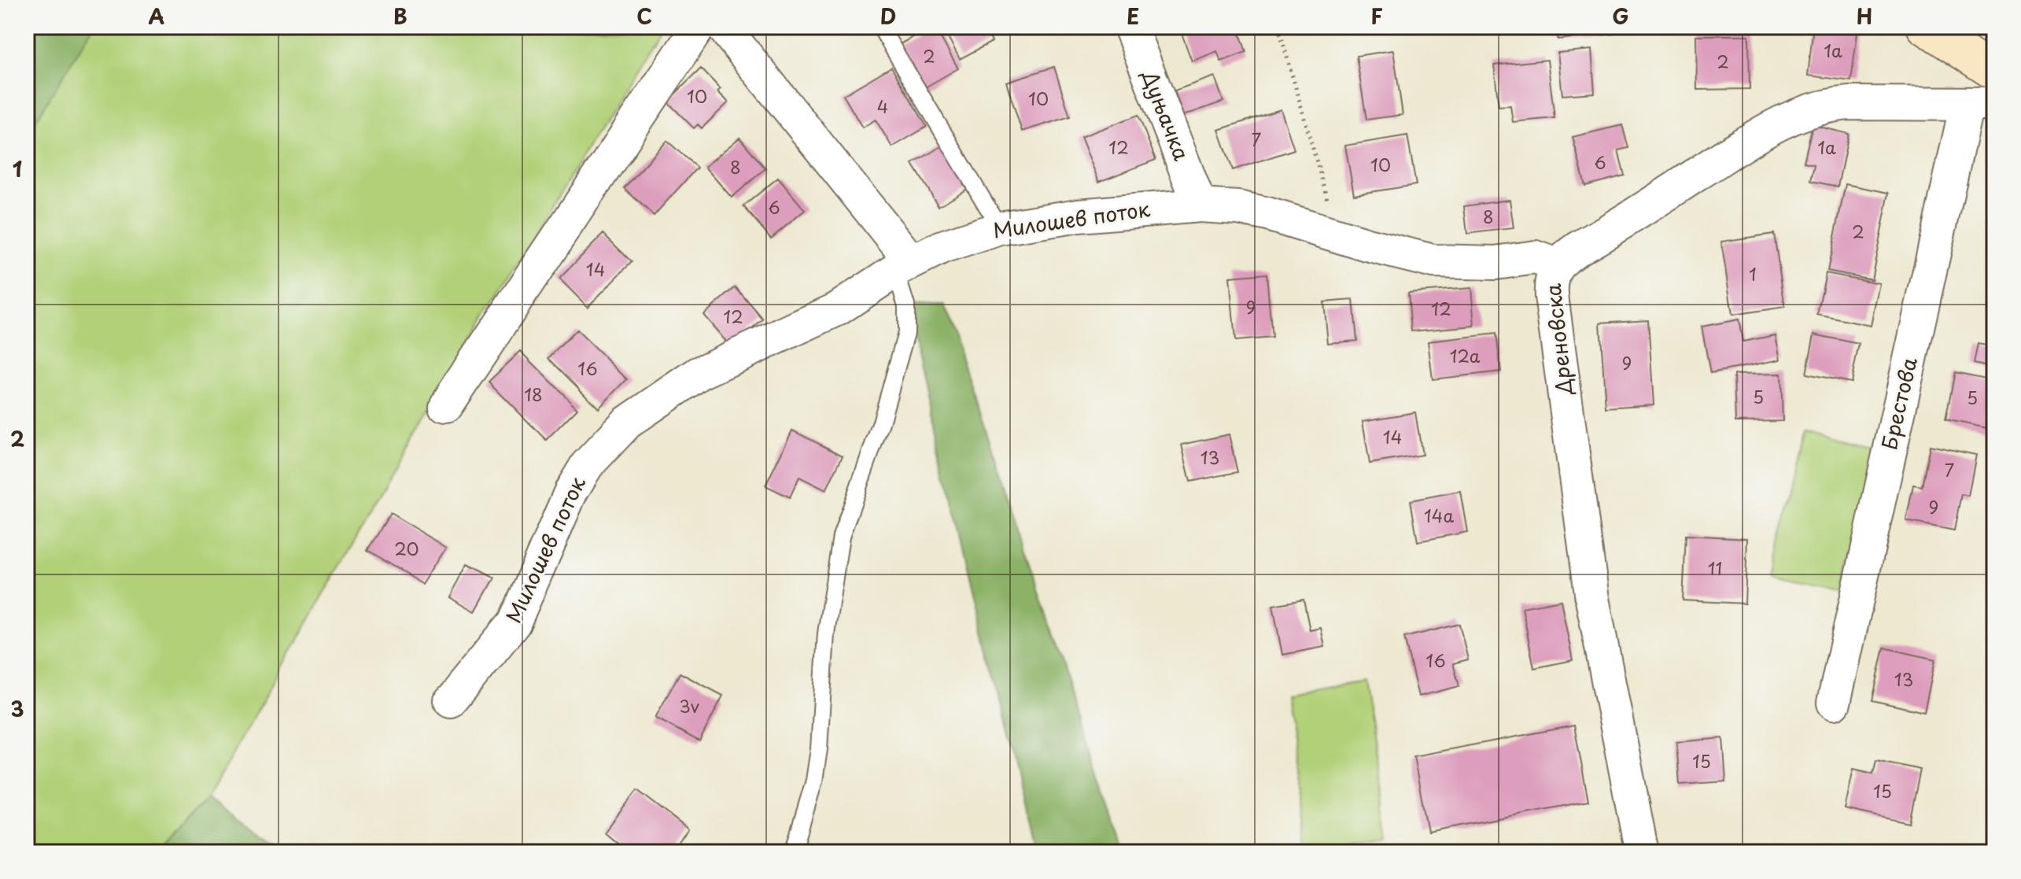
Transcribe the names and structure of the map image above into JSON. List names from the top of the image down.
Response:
{
  "streets": {
    "street": [
      "Дуњачка",
      "Милошев поток",
      "Дреновска",
      "Брестова"
    ]
  },
  "crossings": [
    ["Дуњачка", "Милошев поток"],
    ["Милошев поток", "Дреновска"],
    ["Дреновска", "Брестова"]
  ],
  "house_numbers": [
    "1a",
    "2",
    "2",
    "10",
    "10",
    "4",
    "7",
    "12",
    "1a",
    "6",
    "10",
    "8",
    "6",
    "8",
    "2",
    "14",
    "1",
    "9",
    "12",
    "12",
    "12a",
    "9",
    "16",
    "18",
    "5",
    "5",
    "14",
    "13",
    "7",
    "9",
    "14a",
    "20",
    "11",
    "16",
    "13",
    "3v",
    "15",
    "15"
  ],
  "grid": {
    "columns": [
      "A",
      "B",
      "C",
      "D",
      "E",
      "F",
      "G",
      "H"
    ],
    "rows": ["1", "2", "3"]
  }
}
